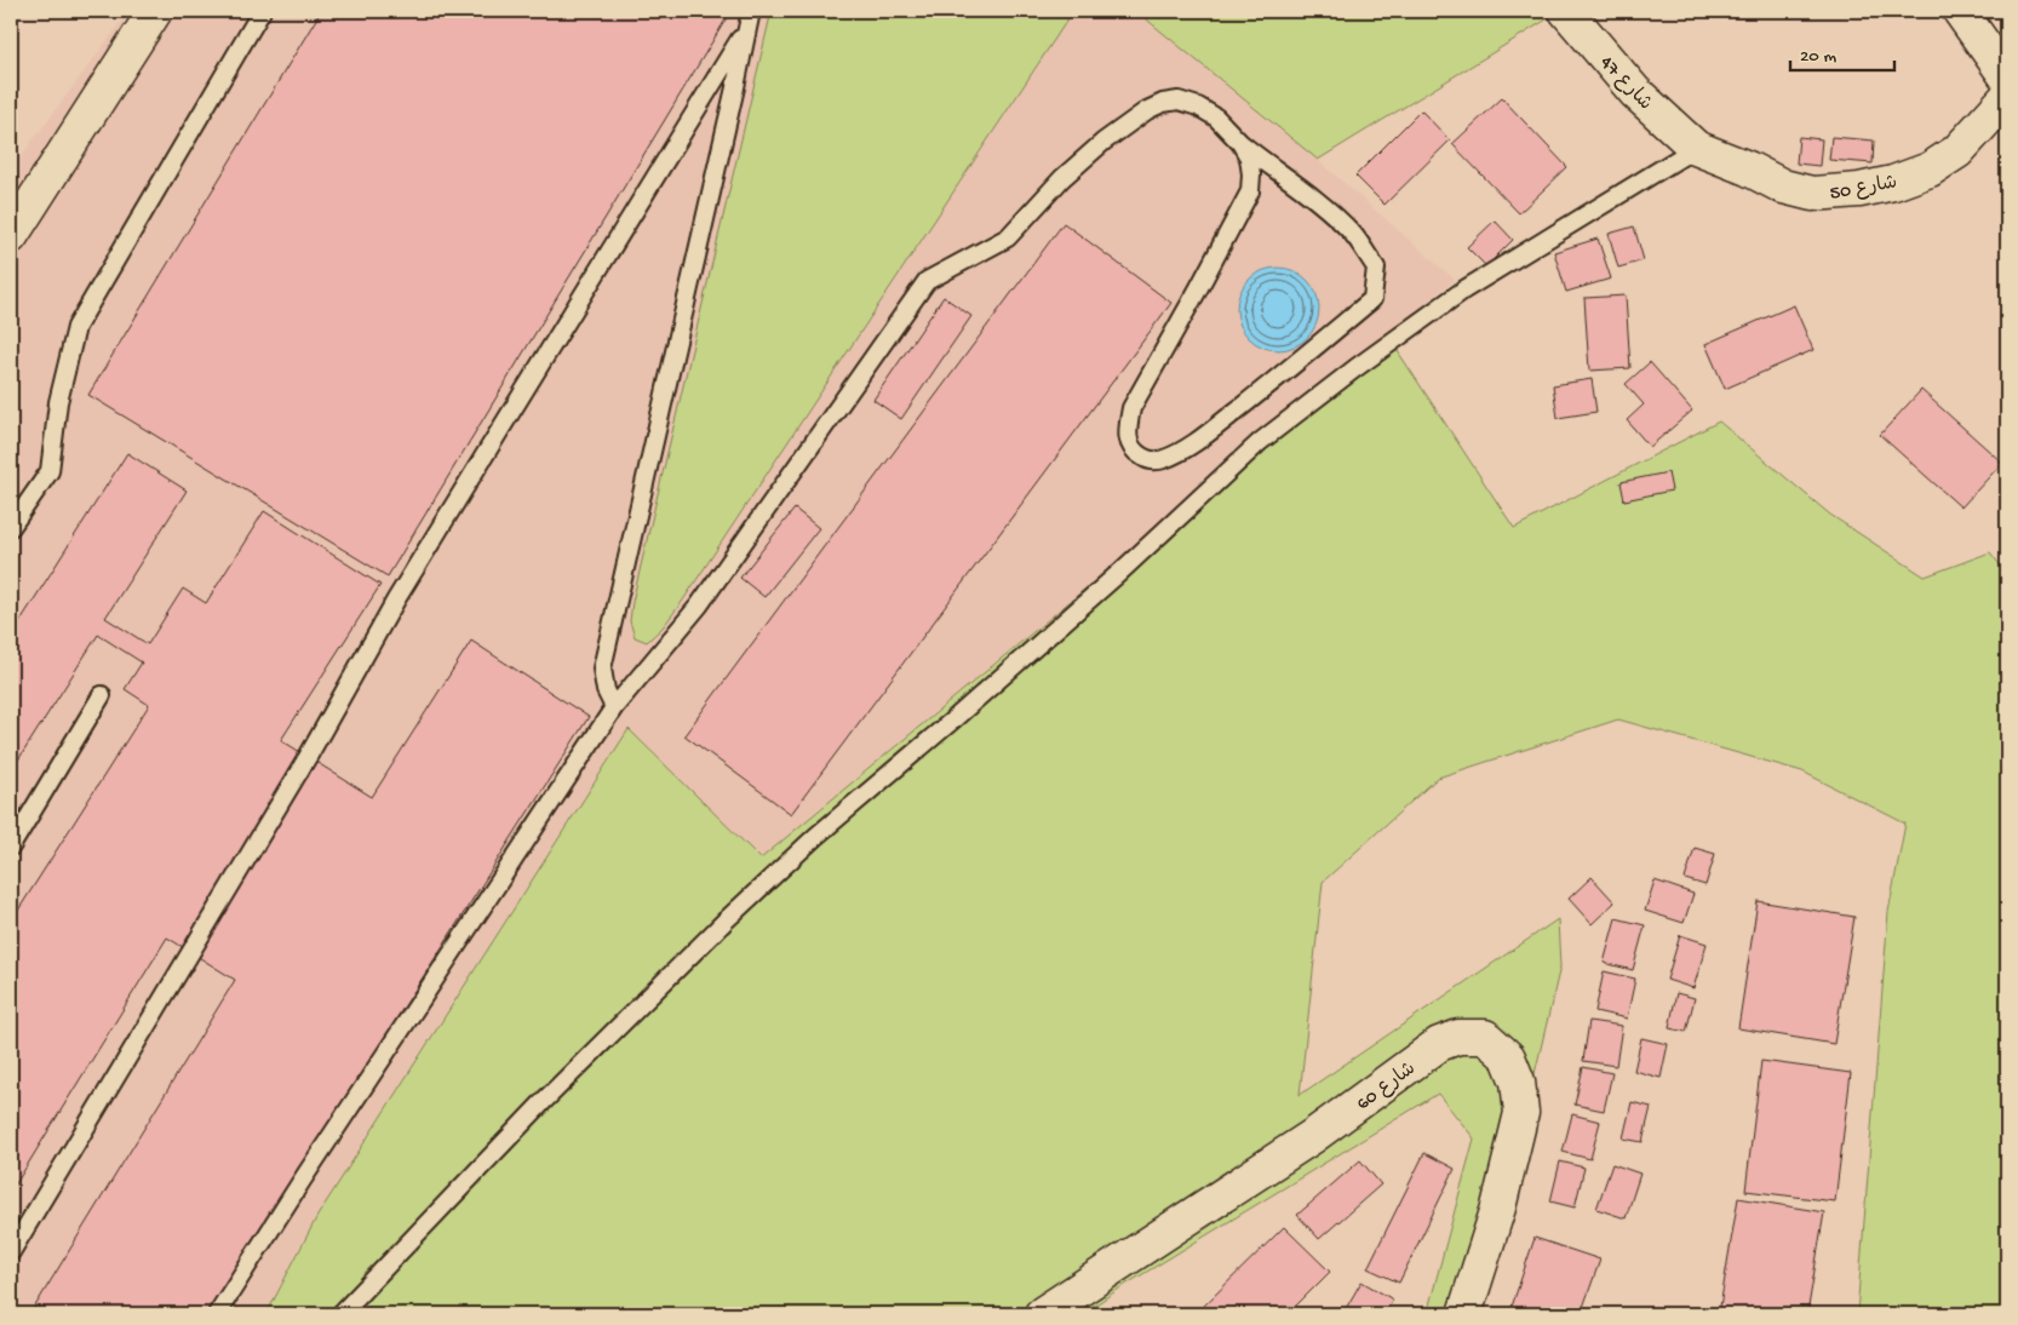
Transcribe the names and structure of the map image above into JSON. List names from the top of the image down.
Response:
{
  "streets": {
    "street": ["شارع 47", "شارع 50", "شارع 60"]
  },
  "crossings": [
    ["شارع 47", "شارع 50"]
  ],
  "scale_bar": "20 m"
}
